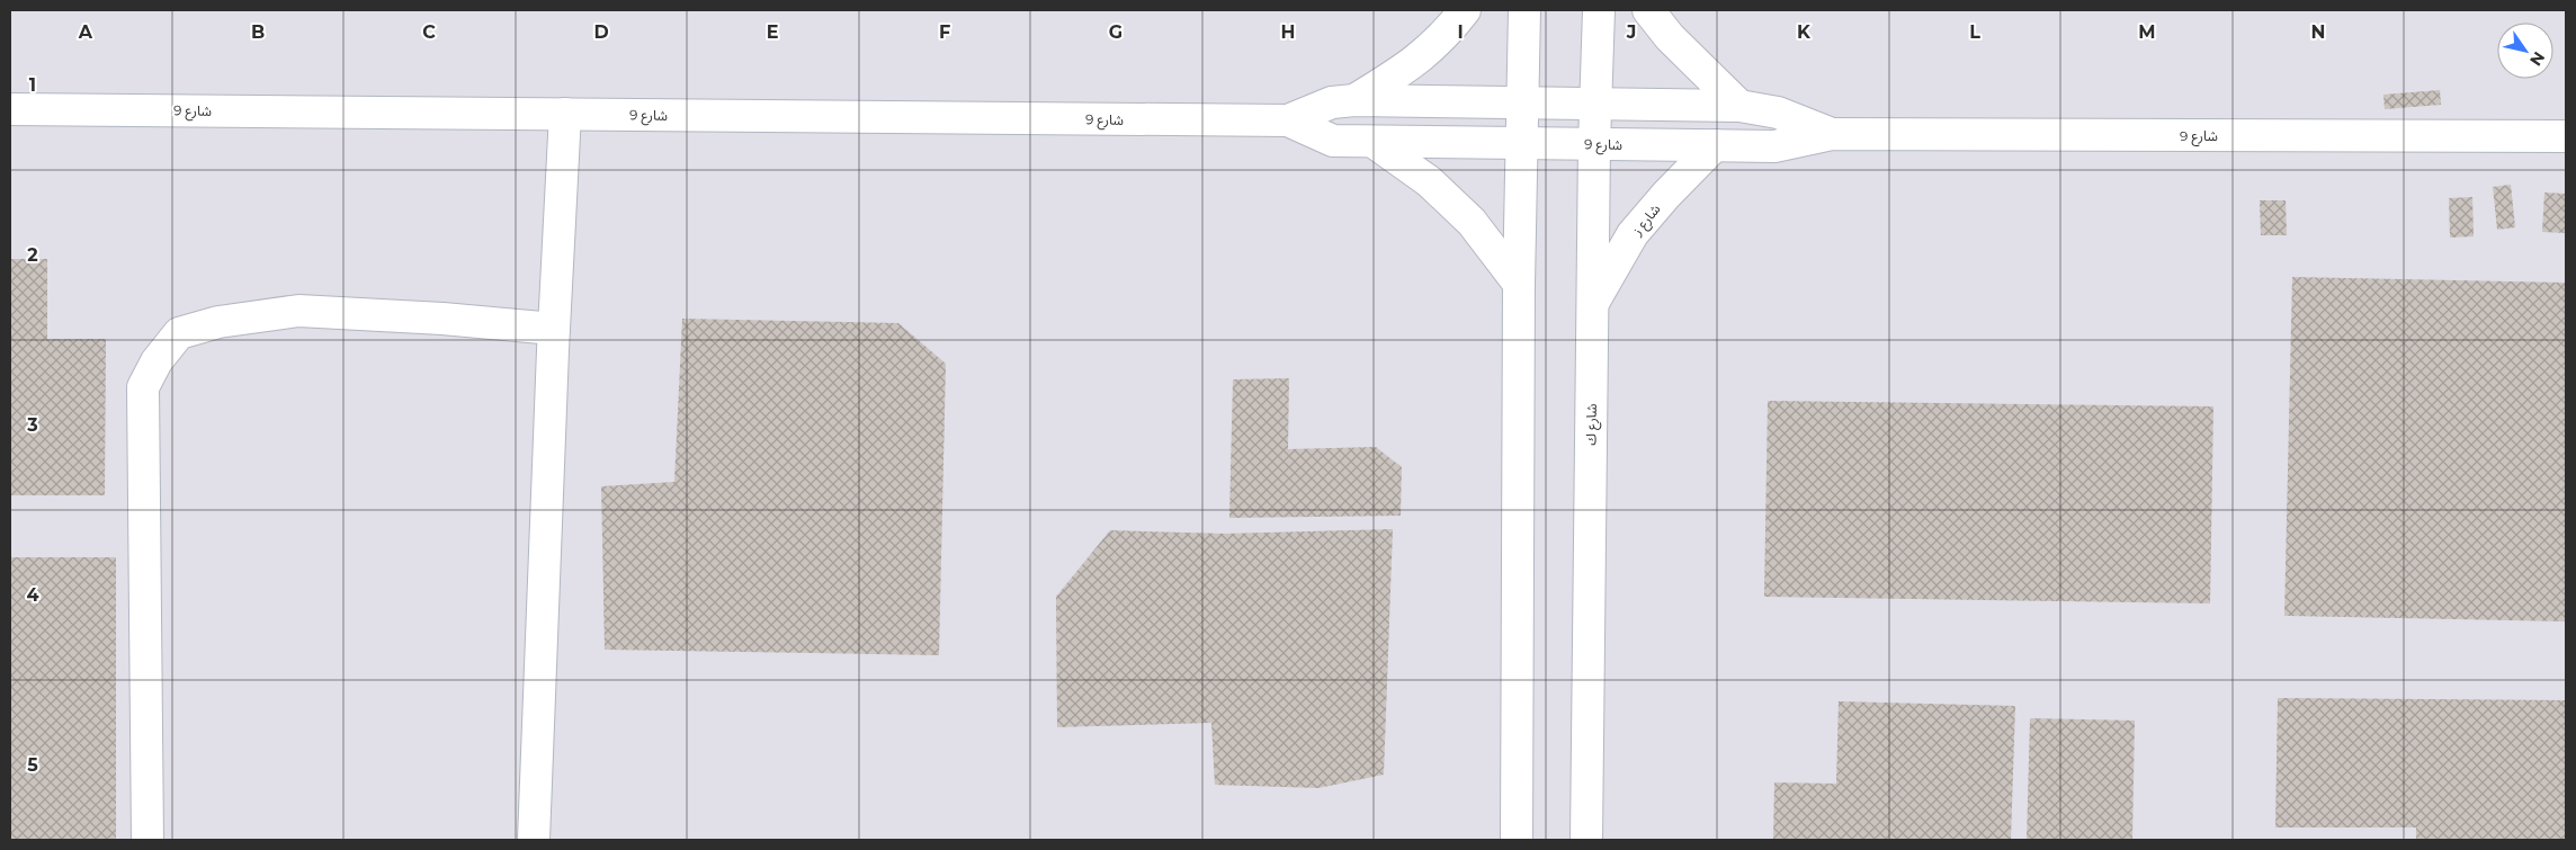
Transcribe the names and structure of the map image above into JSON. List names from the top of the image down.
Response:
{
  "streets": {
    "street": ["شارع 9", "شارع ز", "شارع ك"]
  },
  "crossings": [
    ["شارع 9", "شارع ز"],
    ["شارع 9", "شارع ك"],
    ["شارع ز", "شارع ك"]
  ],
  "north": "bottom right",
  "grid": {
    "columns": [
      "A",
      "B",
      "C",
      "D",
      "E",
      "F",
      "G",
      "H",
      "I",
      "J",
      "K",
      "L",
      "M",
      "N"
    ],
    "rows": [
      "1",
      "2",
      "3",
      "4",
      "5"
    ]
  }
}
